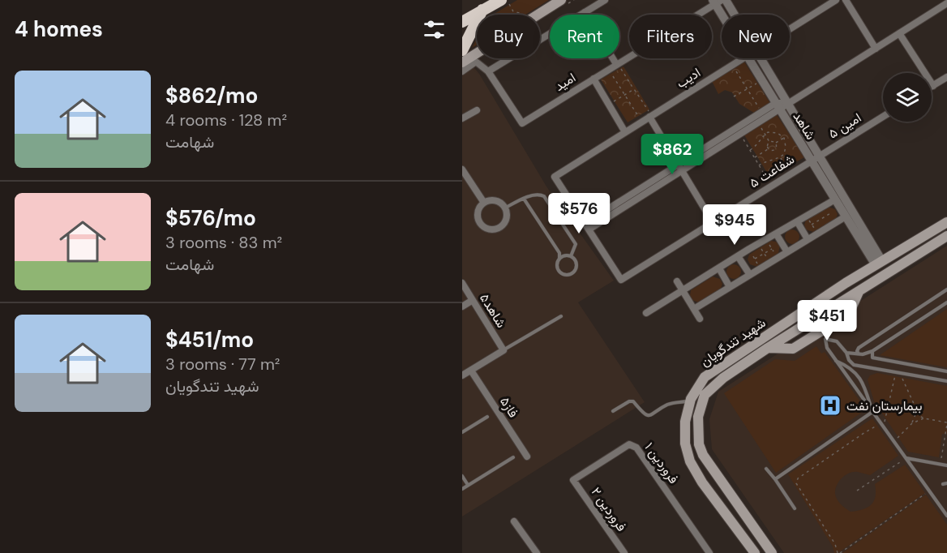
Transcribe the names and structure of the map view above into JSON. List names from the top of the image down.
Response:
{
  "streets": {
    "main road": ["شهید تندگویان"],
    "street": [
      "ادیب",
      "امید",
      "شاهد",
      "امین ۵",
      "شفاعت ۵",
      "شاهد۵",
      "فاز۵",
      "فروردین ۱",
      "فروردین ۲"
    ]
  },
  "crossings": [
    ["ادیب", "شفاعت ۵"],
    ["امید", "شاهد"],
    ["شاهد", "امین ۵"],
    ["شاهد", "شفاعت ۵"],
    ["شاهد", "شهید تندگویان"],
    ["امین ۵", "شفاعت ۵"],
    ["فروردین ۱", "فروردین ۲"]
  ],
  "places": {
    "hospital": ["بیمارستان نفت"]
  },
  "page": {
    "heading": "4 homes",
    "chip": [
      "Buy",
      "Rent",
      "Filters",
      "New"
    ],
    "list": [
      {
        "name": "$862/mo",
        "note": "4 rooms · 128 m² · شهامت"
      },
      {
        "name": "$576/mo",
        "note": "3 rooms · 83 m² · شهامت"
      },
      {
        "name": "$451/mo",
        "note": "3 rooms · 77 m² · شهید تندگویان"
      }
    ],
    "price": [
      "$862",
      "$576",
      "$945",
      "$451"
    ]
  }
}
